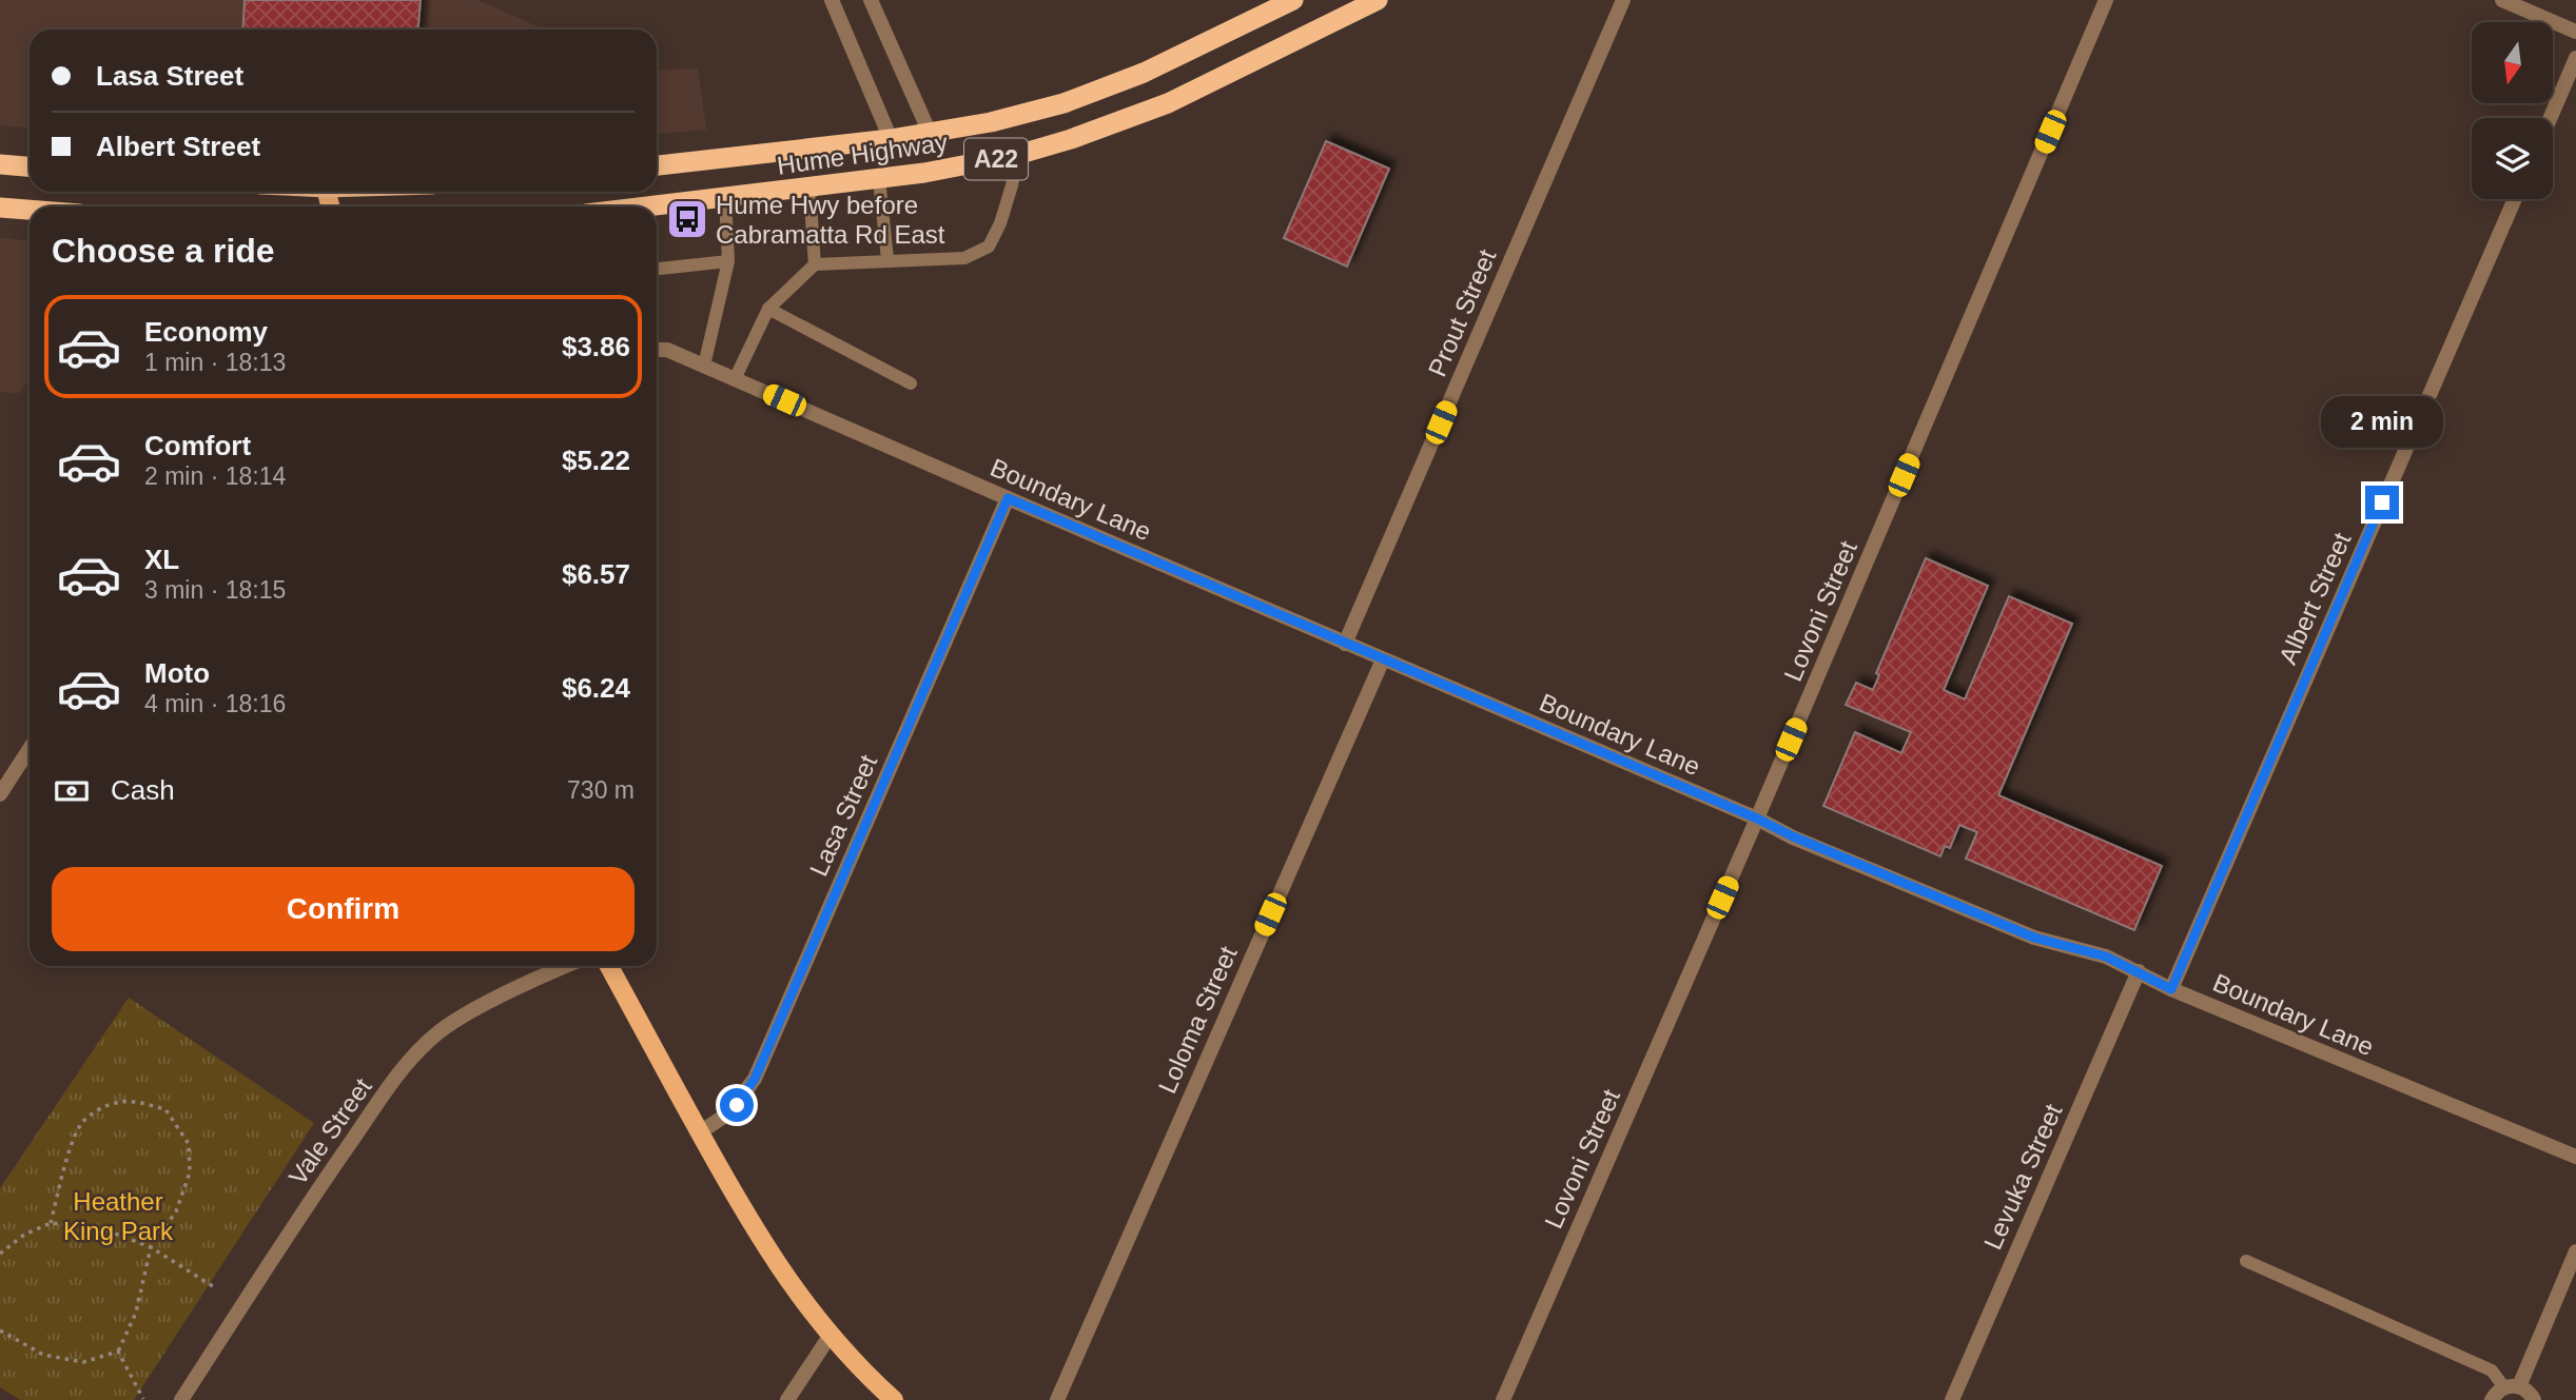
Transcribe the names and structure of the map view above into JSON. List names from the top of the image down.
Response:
{
  "streets": {
    "highway": ["Hume Highway", "A22"],
    "street": [
      "Prout Street",
      "Boundary Lane",
      "Albert Street",
      "Lovoni Street",
      "Lasa Street",
      "Loloma Street",
      "Vale Street",
      "Levuka Street"
    ]
  },
  "crossings": [
    ["Prout Street", "Boundary Lane"],
    ["Boundary Lane", "Albert Street"],
    ["Boundary Lane", "Lovoni Street"],
    ["Boundary Lane", "Lasa Street"],
    ["Boundary Lane", "Loloma Street"],
    ["Boundary Lane", "Levuka Street"]
  ],
  "parks": ["Heather King Park"],
  "places": {
    "bus stop": ["Hume Hwy before Cabramatta Rd East"]
  },
  "north": "bottom",
  "page": {
    "banner": ["Lasa Street", "Albert Street"],
    "heading": "Choose a ride",
    "list": [
      {
        "name": "Economy",
        "note": "1 min · 18:13",
        "value": "$3.86"
      },
      {
        "name": "Comfort",
        "note": "2 min · 18:14",
        "value": "$5.22"
      },
      {
        "name": "XL",
        "note": "3 min · 18:15",
        "value": "$6.57"
      },
      {
        "name": "Moto",
        "note": "4 min · 18:16",
        "value": "$6.24"
      }
    ],
    "bubble": "2 min",
    "pay": ["Cash", "730 m"],
    "buttons": "Confirm"
  }
}
